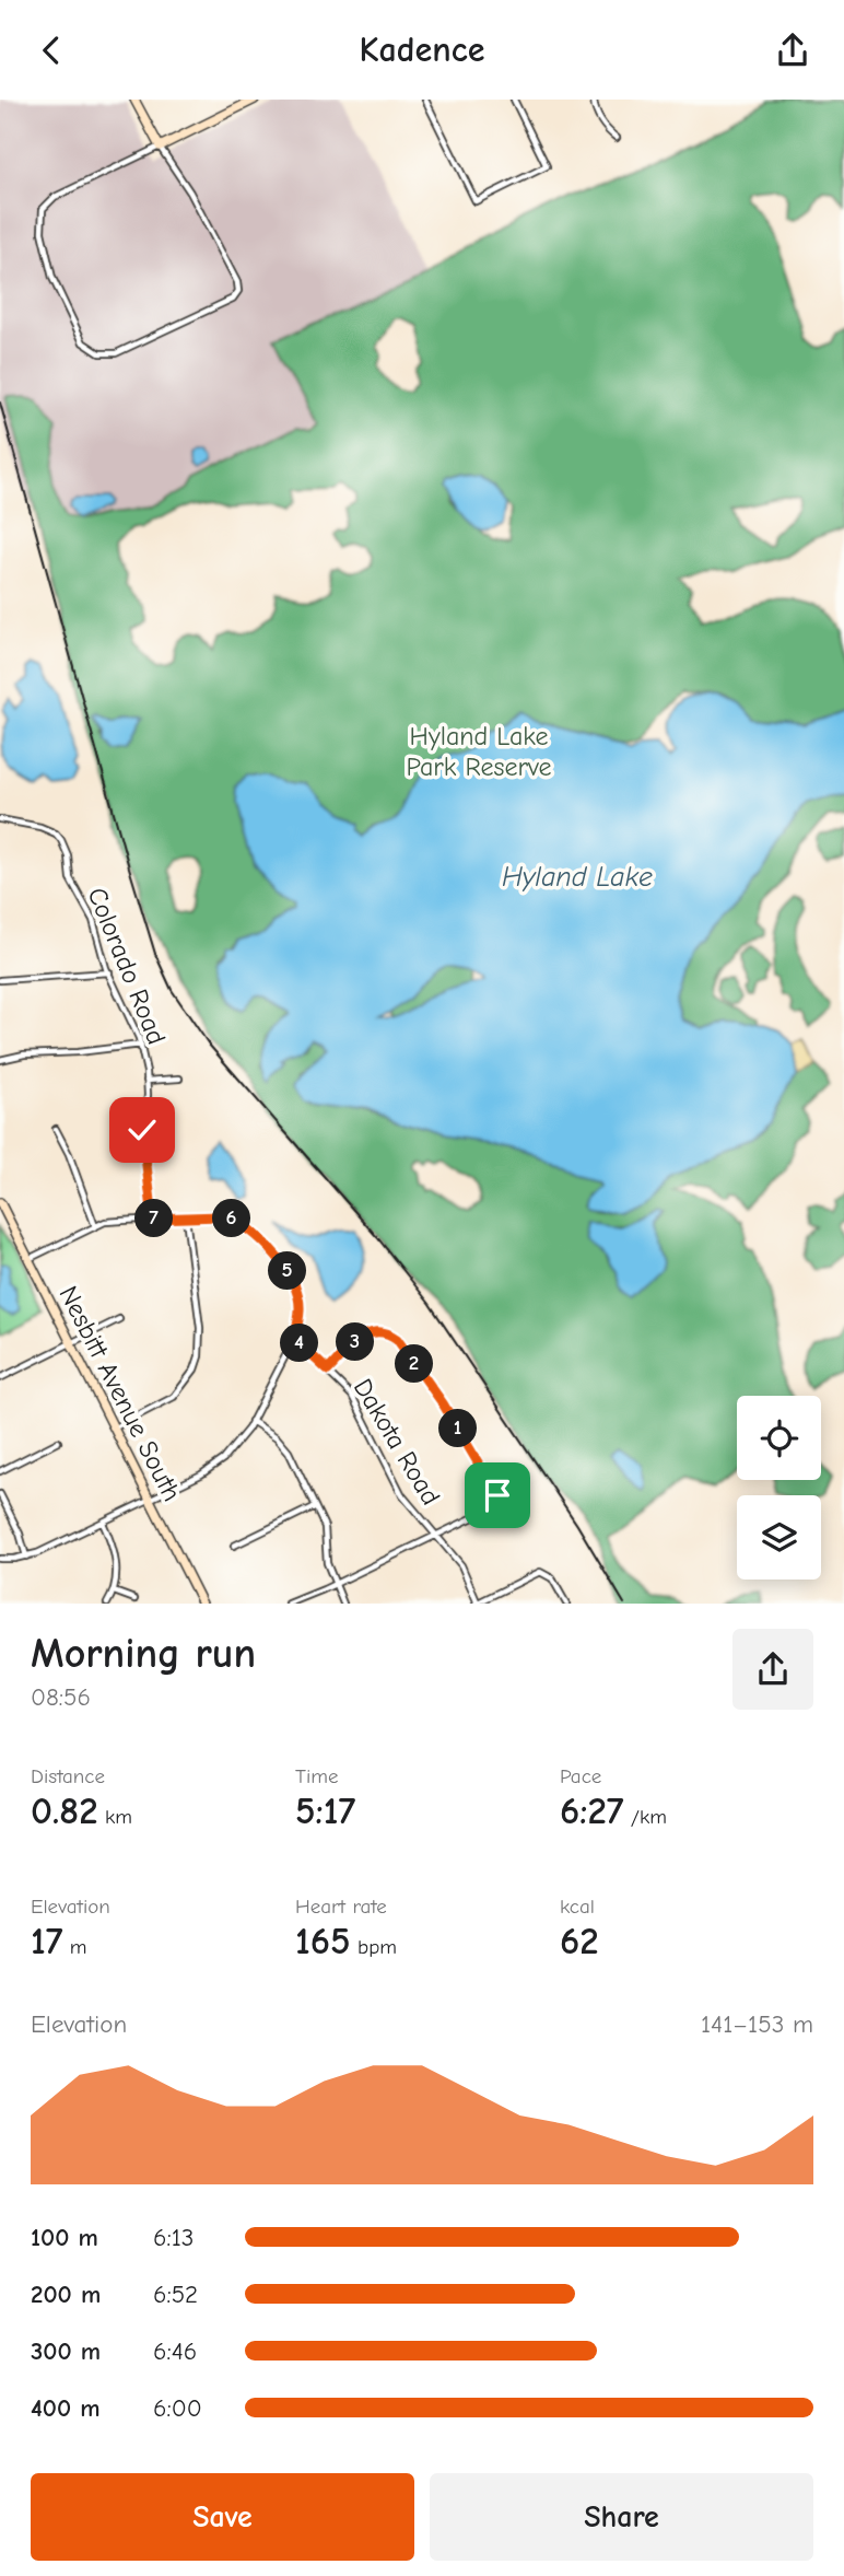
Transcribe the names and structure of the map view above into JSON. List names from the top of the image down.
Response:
{
  "streets": {
    "street": ["Colorado Road", "Nesbitt Avenue South", "Dakota Road"]
  },
  "water": ["Hyland Lake"],
  "parks": ["Hyland Lake Park Reserve"],
  "page": {
    "header": "Kadence",
    "pins": [
      "6",
      "7",
      "5",
      "3",
      "4",
      "2",
      "1"
    ],
    "heading": ["Morning run", "08:56"],
    "stats": [
      ["Distance", "0.82 km"],
      ["Time", "5:17"],
      ["Pace", "6:27 /km"],
      ["Elevation", "17 m"],
      ["Heart rate", "165 bpm"],
      ["kcal", "62"]
    ],
    "chart": ["Elevation", "141–153 m"],
    "list": [
      {
        "name": "100 m",
        "note": "6:13"
      },
      {
        "name": "200 m",
        "note": "6:52"
      },
      {
        "name": "300 m",
        "note": "6:46"
      },
      {
        "name": "400 m",
        "note": "6:00"
      }
    ],
    "buttons": ["Save", "Share"]
  }
}
